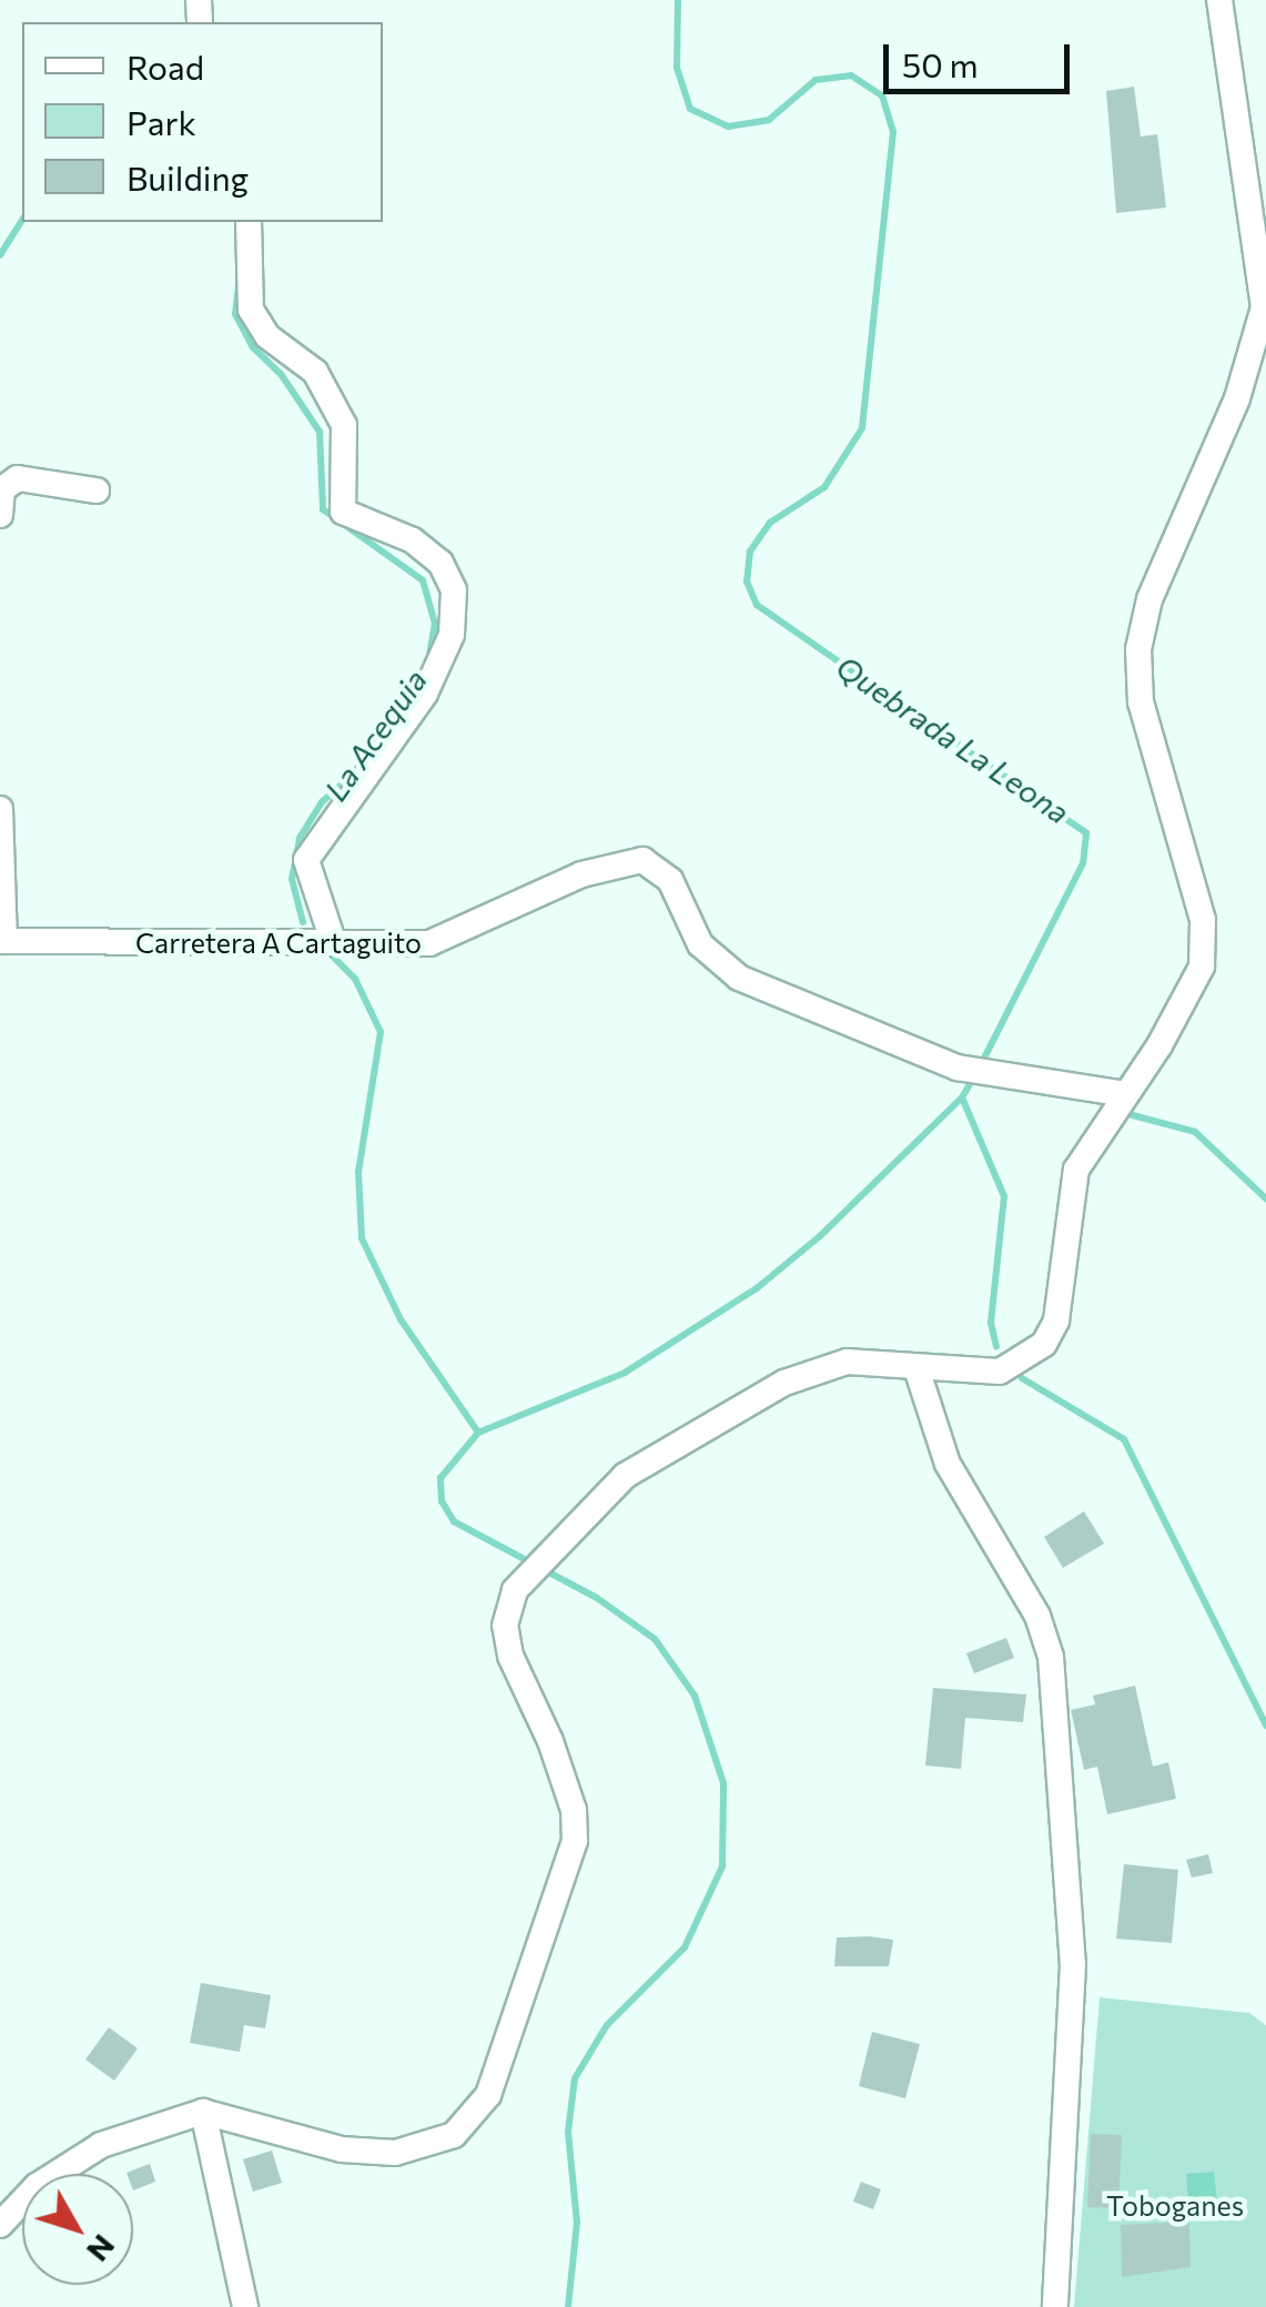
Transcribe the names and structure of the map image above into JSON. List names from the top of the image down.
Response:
{
  "streets": {
    "street": ["Carretera A Cartaguito"]
  },
  "water": ["La Acequia", "Quebrada La Leona"],
  "parks": ["Toboganes"],
  "legend": ["Road", "Park", "Building"],
  "scale_bar": "50 m",
  "north": "bottom right"
}
